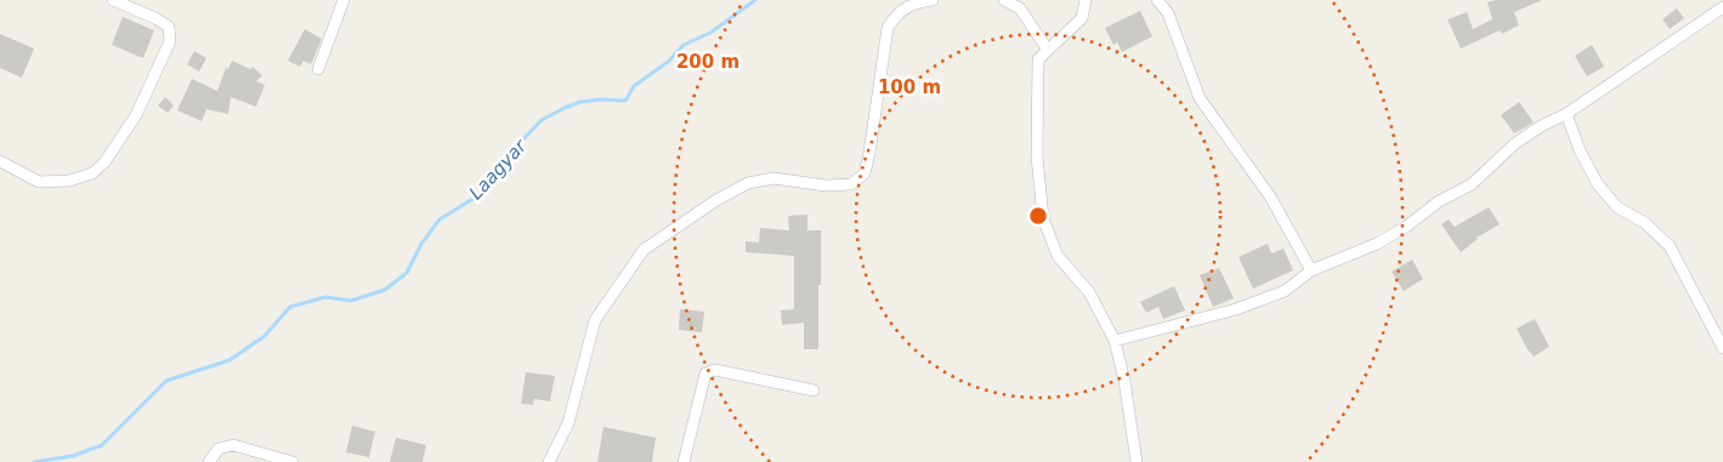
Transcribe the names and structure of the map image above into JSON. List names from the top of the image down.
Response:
{
  "water": ["Laagyar"],
  "rings": ["200 m", "100 m"]
}
